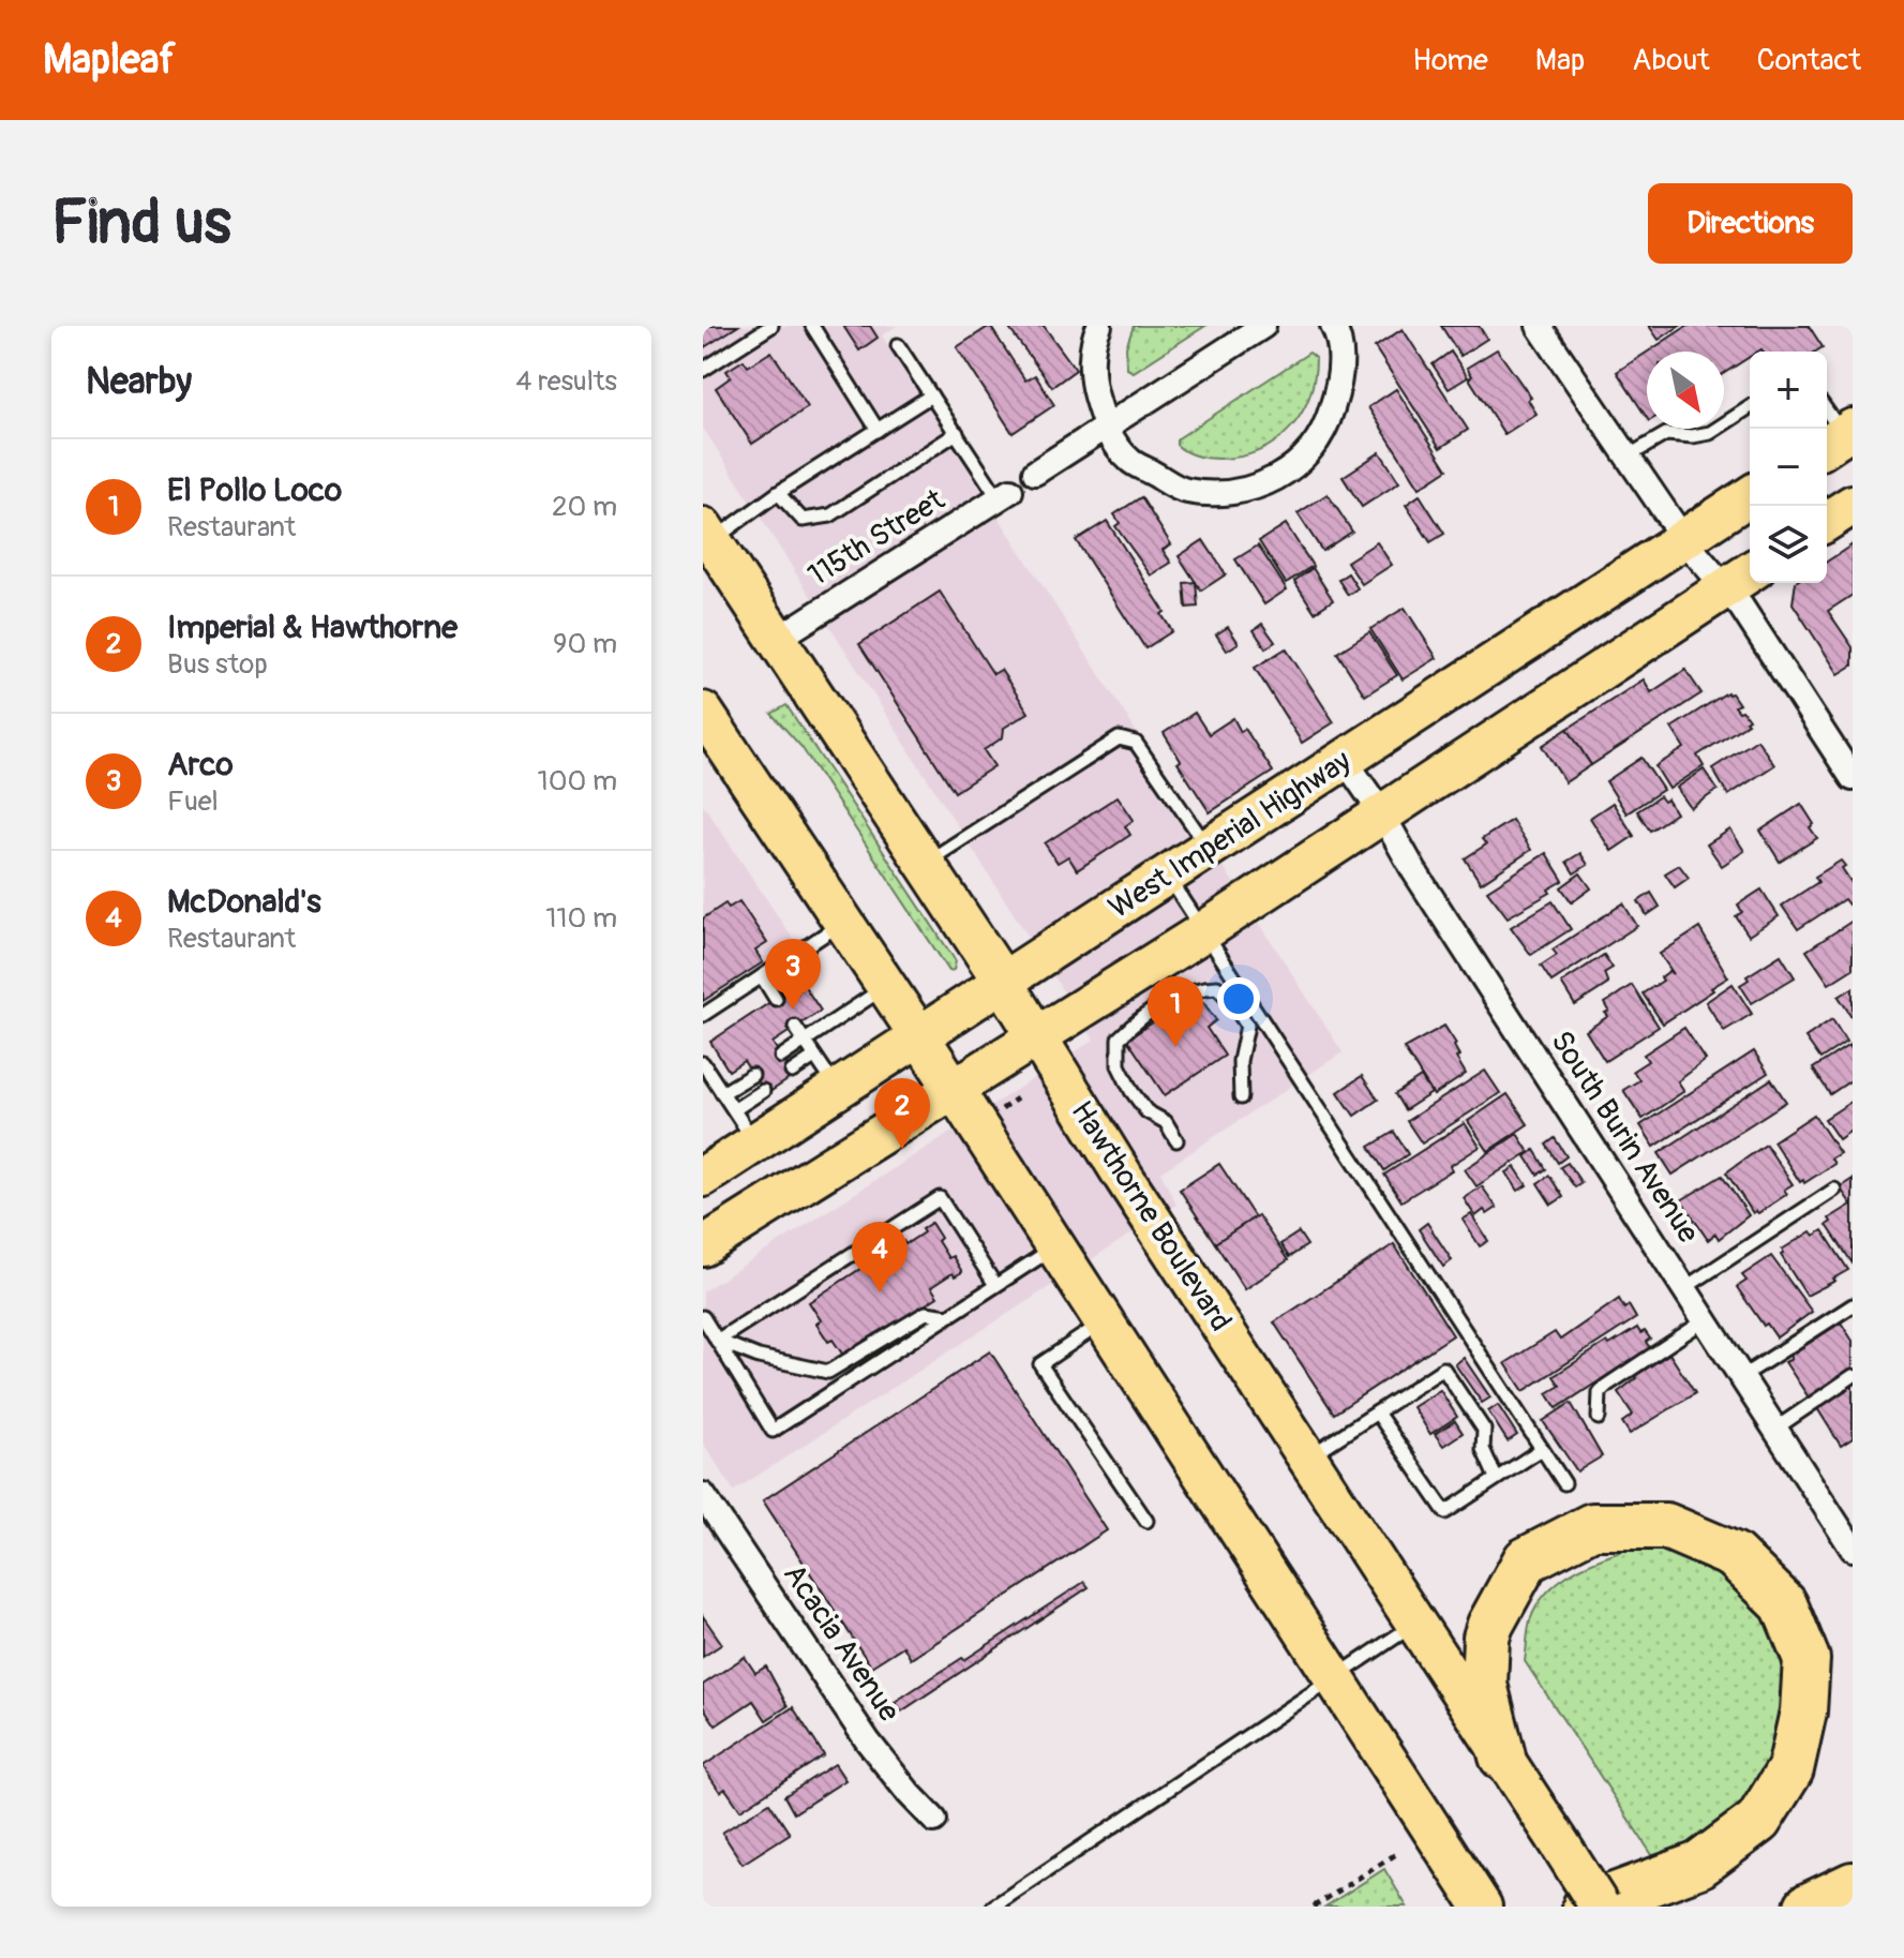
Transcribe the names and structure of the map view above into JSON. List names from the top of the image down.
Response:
{
  "streets": {
    "main road": ["West Imperial Highway", "Hawthorne Boulevard"],
    "street": ["115th Street", "South Burin Avenue", "Acacia Avenue"]
  },
  "crossings": [
    ["115th Street", "Hawthorne Boulevard"],
    ["West Imperial Highway", "South Burin Avenue"],
    ["West Imperial Highway", "Hawthorne Boulevard"]
  ],
  "north": "bottom right",
  "page": {
    "header": "Mapleaf",
    "nav": [
      "Home",
      "Map",
      "About",
      "Contact"
    ],
    "buttons": "Directions",
    "title": "Find us",
    "heading": ["Nearby", "4 results"],
    "map_buttons": ["+", "−"],
    "list": [
      {
        "mark": "1",
        "name": "El Pollo Loco",
        "note": "Restaurant",
        "value": "20 m"
      },
      {
        "mark": "2",
        "name": "Imperial & Hawthorne",
        "note": "Bus stop",
        "value": "90 m"
      },
      {
        "mark": "3",
        "name": "Arco",
        "note": "Fuel",
        "value": "100 m"
      },
      {
        "mark": "4",
        "name": "McDonald's",
        "note": "Restaurant",
        "value": "110 m"
      }
    ],
    "pins": [
      "3",
      "1",
      "2",
      "4"
    ]
  }
}
